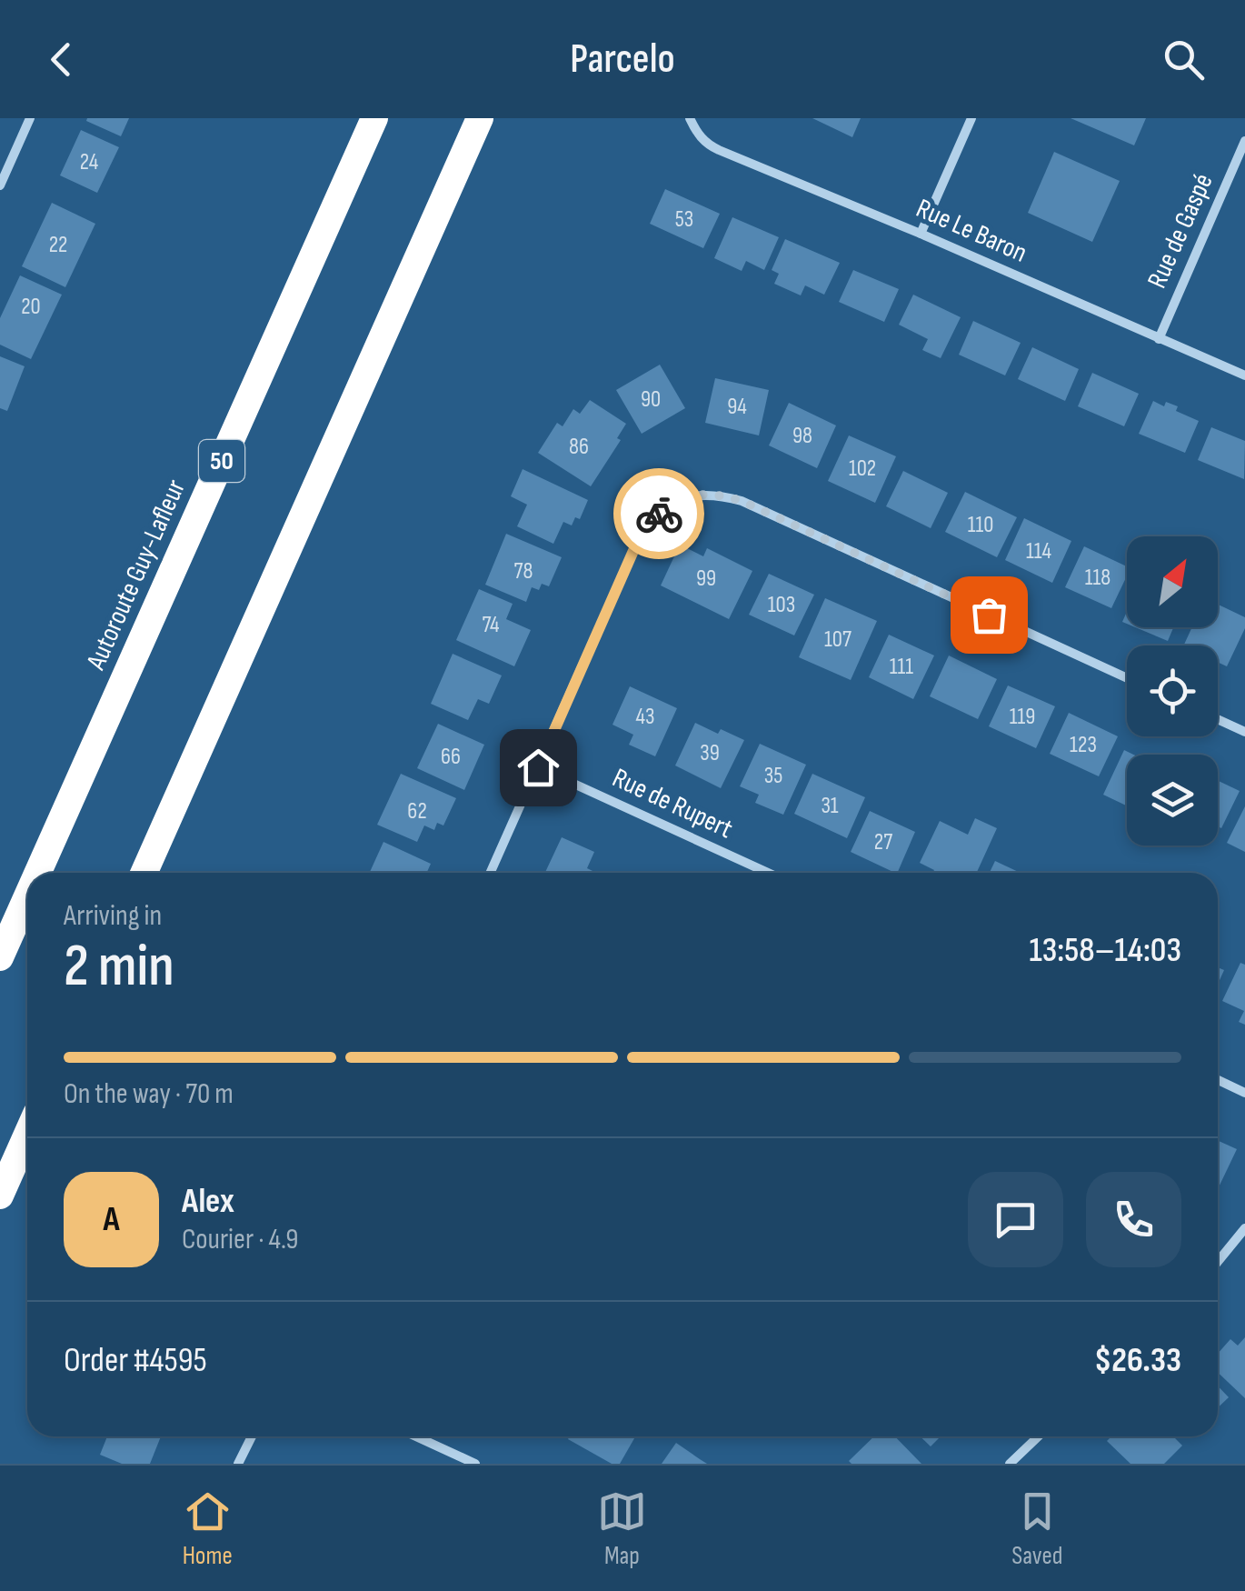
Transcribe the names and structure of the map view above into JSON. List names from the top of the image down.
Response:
{
  "streets": {
    "highway": ["50", "Autoroute Guy-Lafleur"],
    "street": ["Rue Le Baron", "Rue de Gaspé", "Rue de Rupert"]
  },
  "crossings": [
    ["Rue Le Baron", "Rue de Gaspé"]
  ],
  "house_numbers": [
    "24",
    "53",
    "22",
    "20",
    "90",
    "94",
    "98",
    "86",
    "102",
    "110",
    "114",
    "78",
    "118",
    "99",
    "103",
    "74",
    "107",
    "111",
    "43",
    "119",
    "123",
    "39",
    "66",
    "35",
    "31",
    "62",
    "27"
  ],
  "north": "top right",
  "page": {
    "header": "Parcelo",
    "heading": ["2 min", "Arriving in", "13:58–14:03"],
    "panel": [
      "Alex",
      "Courier · 4.9",
      "Order #4595",
      "$26.33"
    ],
    "bar": "On the way · 70 m",
    "round": "A",
    "tabs": ["Home", "Map", "Saved"]
  }
}
